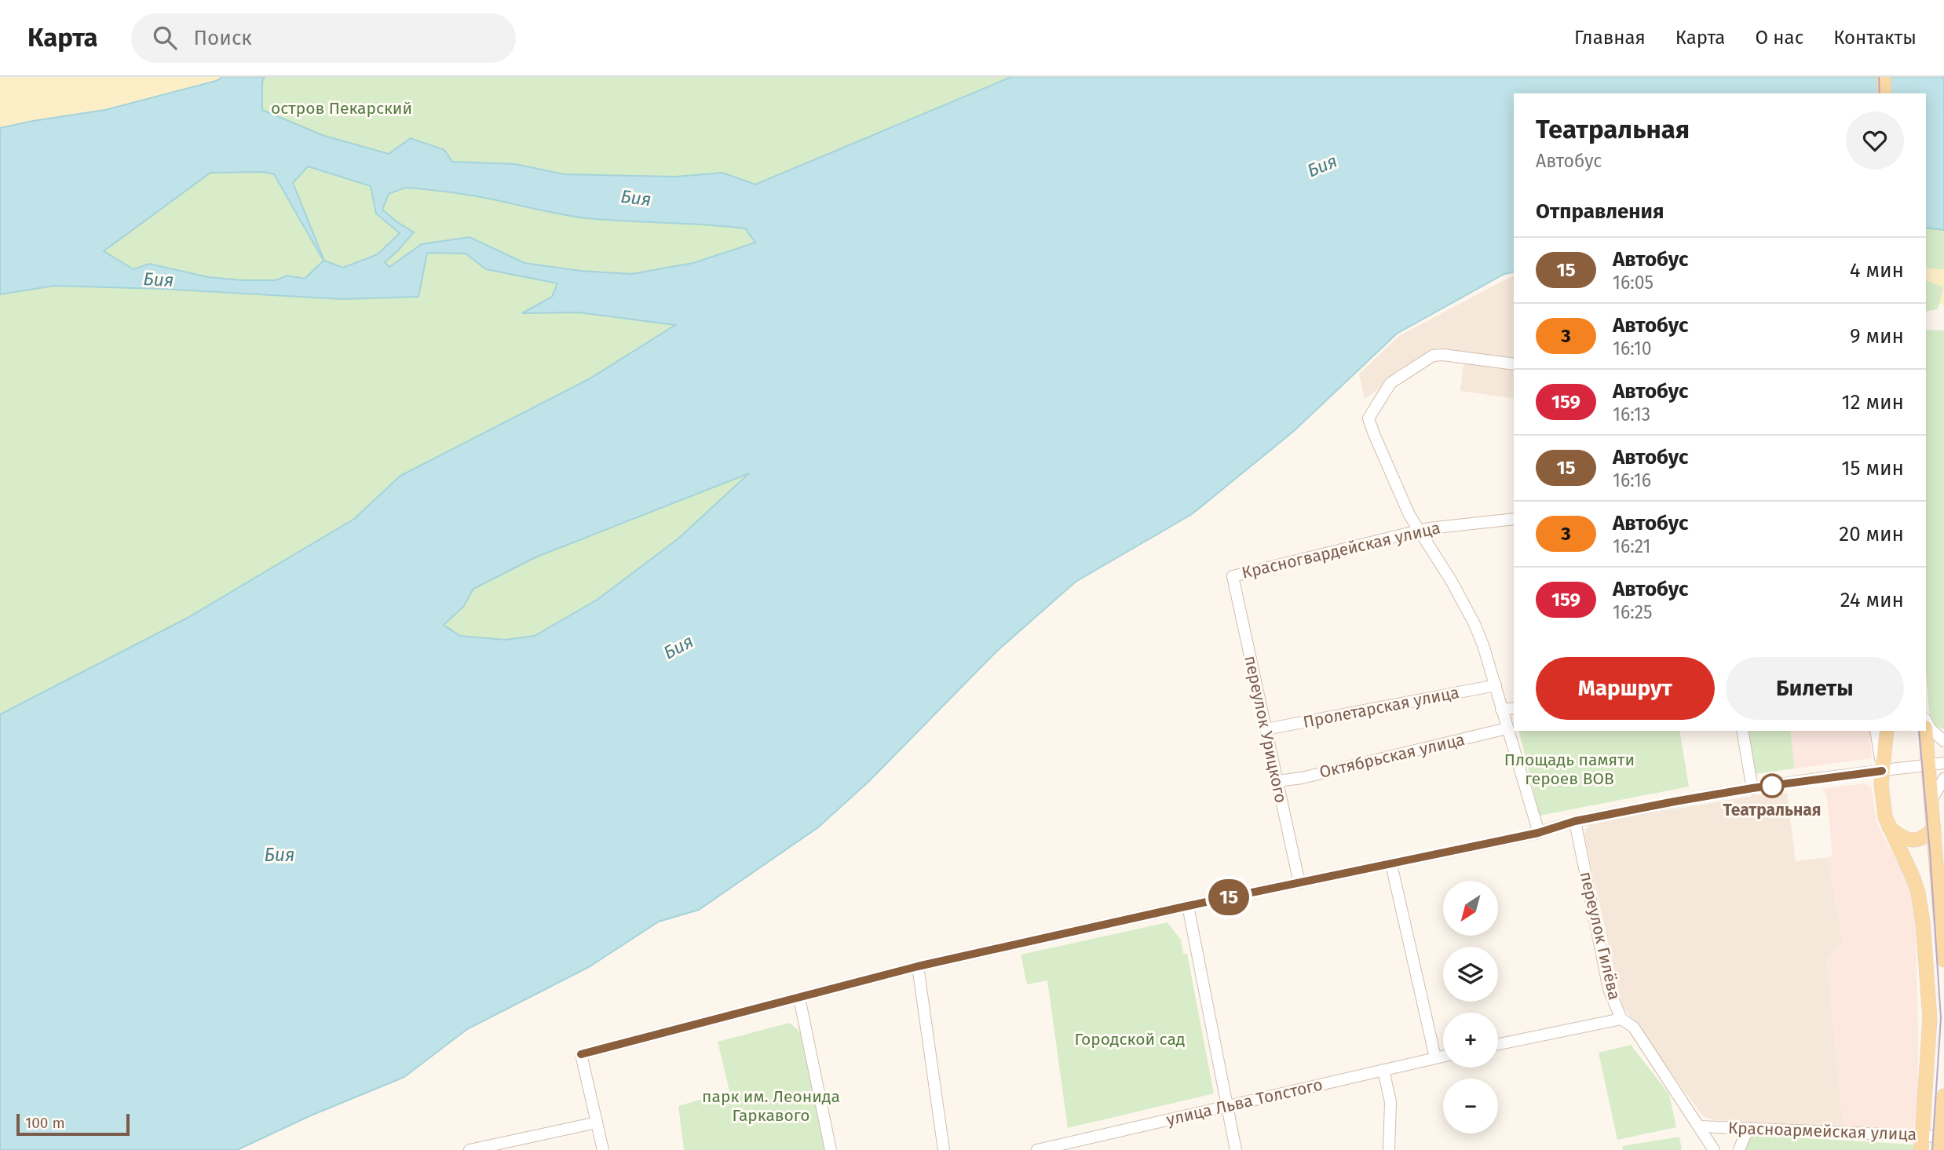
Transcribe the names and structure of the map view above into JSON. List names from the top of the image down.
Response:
{
  "streets": {
    "street": [
      "Красногвардейская улица",
      "Пролетарская улица",
      "переулок Урицкого",
      "Октябрьская улица",
      "переулок Гилёва",
      "улица Льва Толстого",
      "Красноармейская улица"
    ]
  },
  "crossings": [
    ["Красногвардейская улица", "переулок Урицкого"],
    ["Пролетарская улица", "переулок Урицкого"],
    ["переулок Урицкого", "Октябрьская улица"],
    ["переулок Гилёва", "Красноармейская улица"]
  ],
  "water": ["Бия"],
  "parks": [
    "остров Пекарский",
    "Площадь памяти героев ВОВ",
    "Городской сад",
    "парк им. Леонида Гаркавого"
  ],
  "places": ["Театральная"],
  "lines": ["bus line 15"],
  "scale_bar": "100 m",
  "north": "bottom left",
  "page": {
    "header": "Карта",
    "search": "Поиск",
    "nav": [
      "Главная",
      "Карта",
      "О нас",
      "Контакты"
    ],
    "on_map": "15",
    "heading": [
      ["Театральная", "Автобус"],
      "Отправления"
    ],
    "list": [
      {
        "mark": "15",
        "name": "Автобус",
        "note": "16:05",
        "value": "4 мин"
      },
      {
        "mark": "3",
        "name": "Автобус",
        "note": "16:10",
        "value": "9 мин"
      },
      {
        "mark": "159",
        "name": "Автобус",
        "note": "16:13",
        "value": "12 мин"
      },
      {
        "mark": "15",
        "name": "Автобус",
        "note": "16:16",
        "value": "15 мин"
      },
      {
        "mark": "3",
        "name": "Автобус",
        "note": "16:21",
        "value": "20 мин"
      },
      {
        "mark": "159",
        "name": "Автобус",
        "note": "16:25",
        "value": "24 мин"
      }
    ],
    "buttons": ["Маршрут", "Билеты"],
    "map_buttons": ["+", "−"],
    "scale": "100 m"
  }
}
